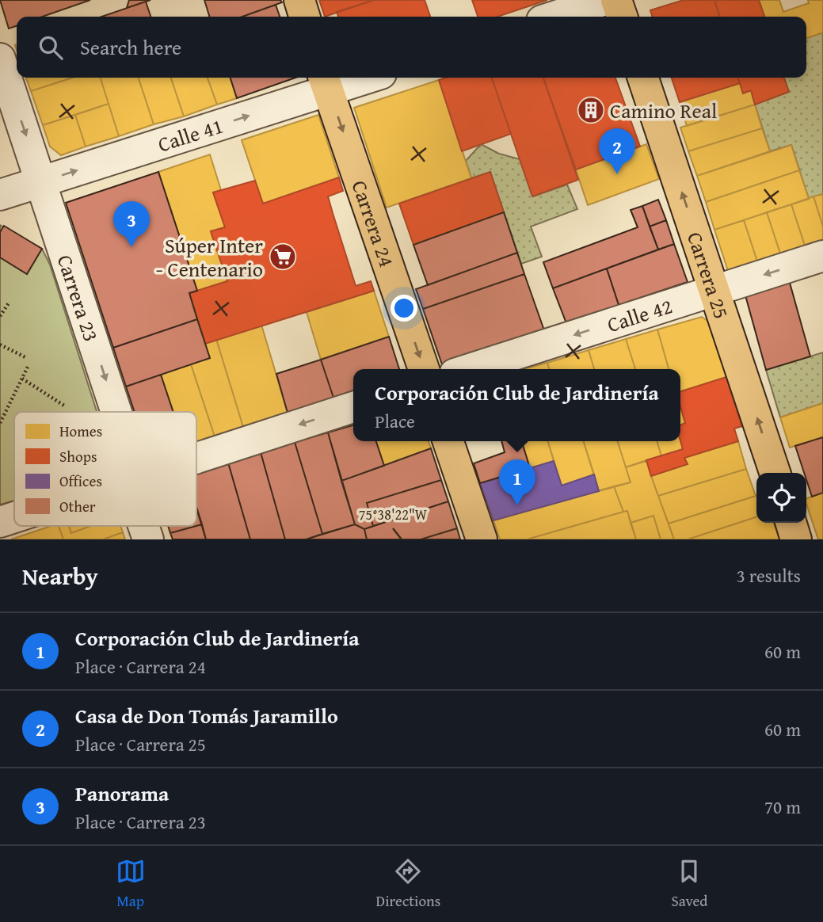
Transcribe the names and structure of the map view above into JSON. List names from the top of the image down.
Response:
{
  "streets": {
    "main road": ["Carrera 24", "Carrera 25"],
    "street": ["Calle 41", "Carrera 23", "Calle 42"]
  },
  "crossings": [
    ["Calle 41", "Carrera 24"],
    ["Calle 41", "Carrera 23"],
    ["Carrera 25", "Calle 42"]
  ],
  "one_way": [
    "Calle 41",
    "Carrera 24",
    "Carrera 25",
    "Carrera 23",
    "Calle 42"
  ],
  "places": {
    "building": ["Camino Real"],
    "supermarket": ["Súper Inter - Centenario"]
  },
  "legend": [
    "Homes",
    "Shops",
    "Offices",
    "Other"
  ],
  "page": {
    "search": "Search here",
    "pins": ["2", "3", "1"],
    "popup": ["Corporación Club de Jardinería", "Place"],
    "heading": ["Nearby", "3 results"],
    "list": [
      {
        "mark": "1",
        "name": "Corporación Club de Jardinería",
        "note": "Place · Carrera 24",
        "value": "60 m"
      },
      {
        "mark": "2",
        "name": "Casa de Don Tomás Jaramillo",
        "note": "Place · Carrera 25",
        "value": "60 m"
      },
      {
        "mark": "3",
        "name": "Panorama",
        "note": "Place · Carrera 23",
        "value": "70 m"
      }
    ],
    "nav": ["Map", "Directions", "Saved"]
  },
  "coordinates": ["75°38'22\"W"]
}
